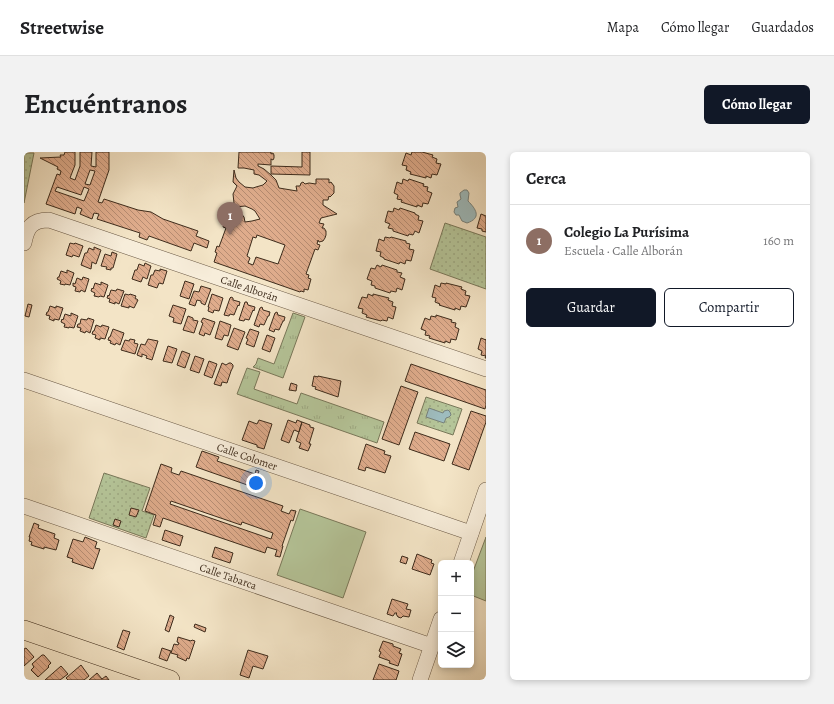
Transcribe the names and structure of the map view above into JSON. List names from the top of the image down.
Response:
{
  "streets": {
    "street": ["Calle Alborán", "Calle Colomer", "Calle Tabarca"]
  },
  "page": {
    "header": "Streetwise",
    "nav": ["Mapa", "Cómo llegar", "Guardados"],
    "title": "Encuéntranos",
    "buttons": [
      "Cómo llegar",
      ["Guardar", "Compartir"]
    ],
    "heading": "Cerca",
    "pins": "1",
    "list": [
      {
        "mark": "1",
        "name": "Colegio La Purísima",
        "note": "Escuela · Calle Alborán",
        "value": "160 m"
      }
    ],
    "map_buttons": ["+", "−"]
  }
}
